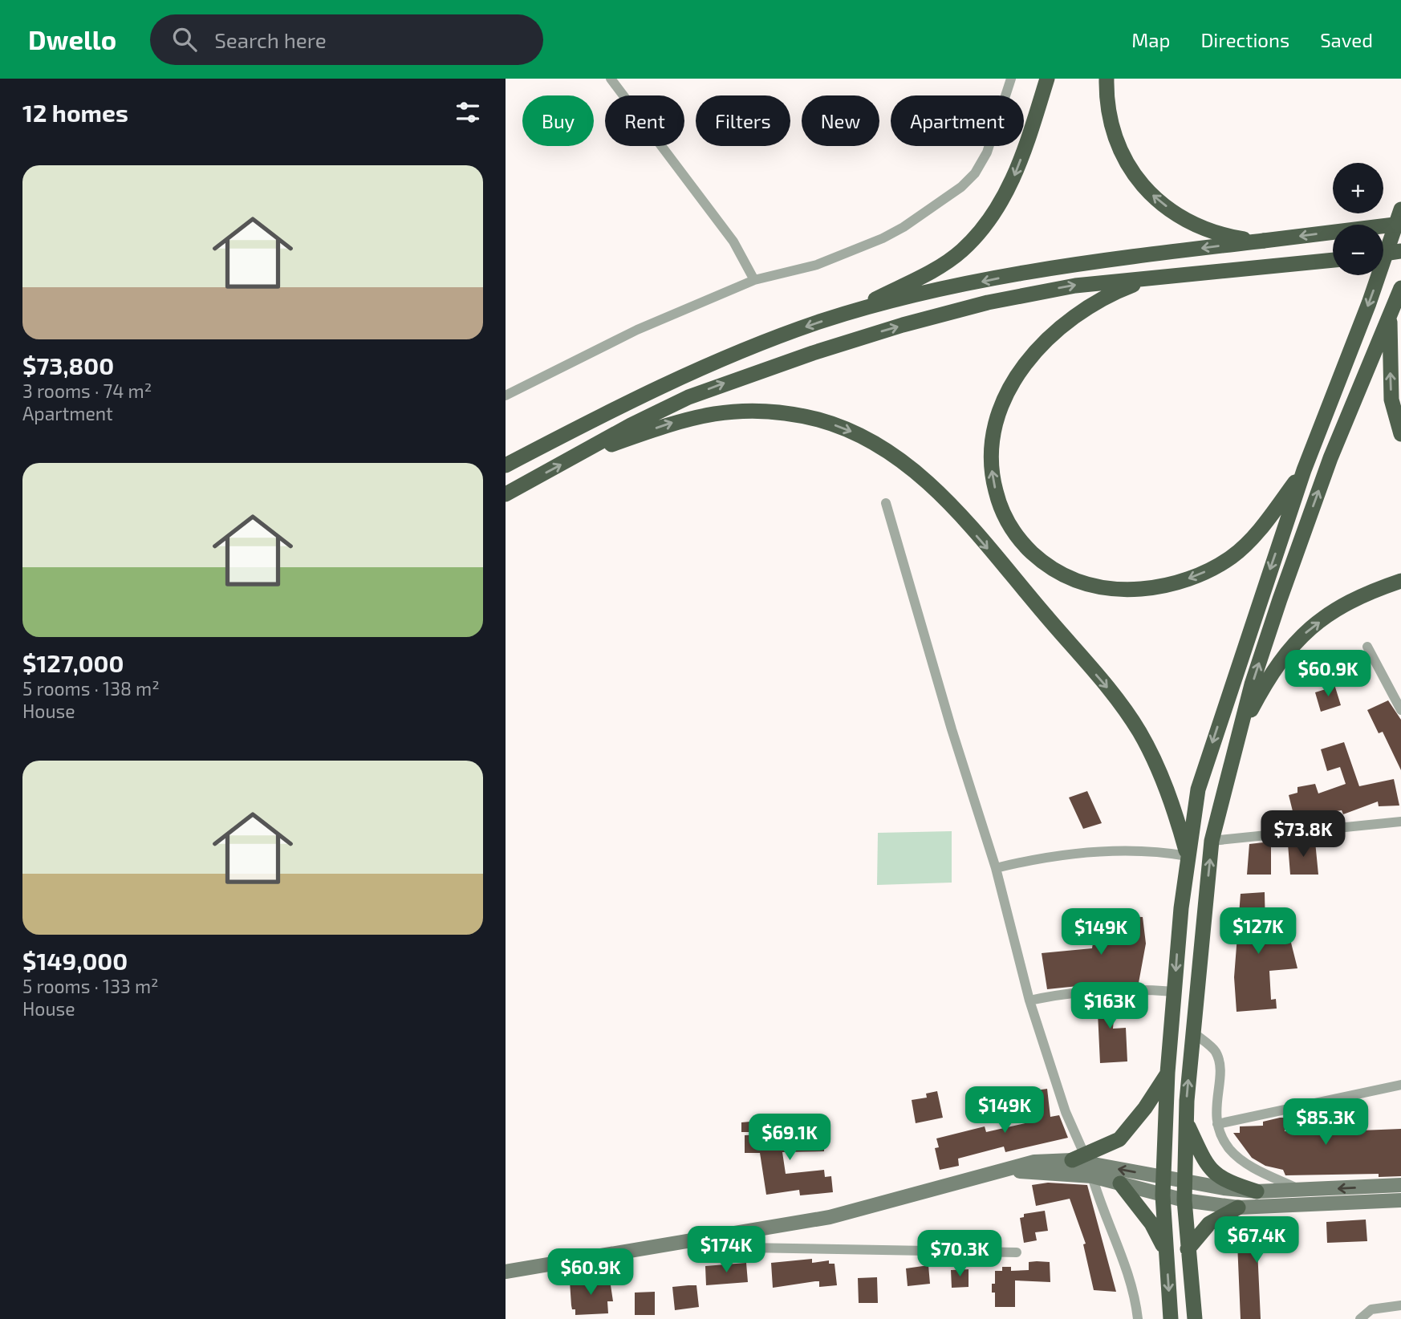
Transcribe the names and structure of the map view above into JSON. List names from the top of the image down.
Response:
{
  "page": {
    "header": "Dwello",
    "search": "Search here",
    "nav": ["Map", "Directions", "Saved"],
    "heading": "12 homes",
    "chip": [
      "Buy",
      "Rent",
      "Filters",
      "New",
      "Apartment"
    ],
    "list": [
      {
        "name": "$73,800",
        "note": "3 rooms · 74 m² · Apartment"
      },
      {
        "name": "$127,000",
        "note": "5 rooms · 138 m² · House"
      },
      {
        "name": "$149,000",
        "note": "5 rooms · 133 m² · House"
      }
    ],
    "map_buttons": ["+", "−"],
    "price": [
      "$60.9K",
      "$73.8K",
      "$127K",
      "$149K",
      "$163K",
      "$149K",
      "$85.3K",
      "$69.1K",
      "$67.4K",
      "$174K",
      "$70.3K",
      "$60.9K"
    ]
  }
}
